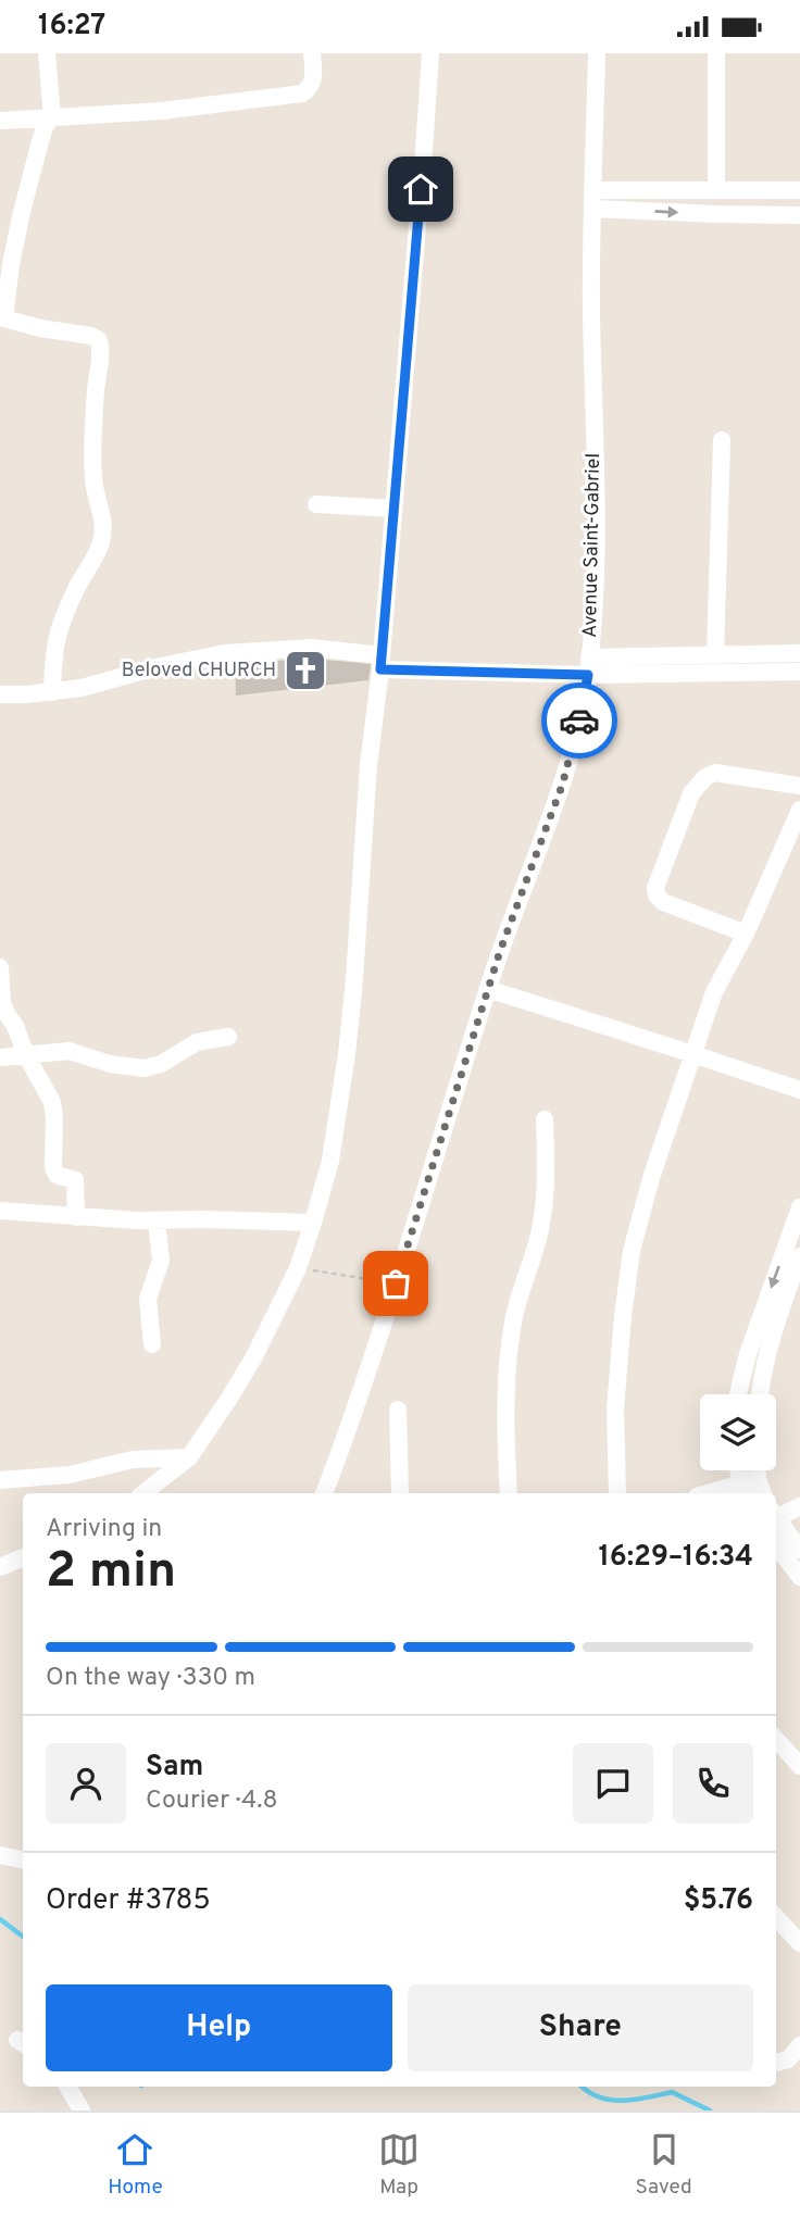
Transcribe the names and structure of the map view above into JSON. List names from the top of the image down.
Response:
{
  "streets": {
    "street": ["Avenue Saint-Gabriel"]
  },
  "places": {
    "church": ["Beloved CHURCH"]
  },
  "page": {
    "status": "16:27",
    "heading": ["2 min", "Arriving in", "16:29–16:34"],
    "panel": [
      "Sam",
      "Courier · 4.8",
      "Order #3785",
      "$5.76"
    ],
    "bar": "On the way · 330 m",
    "buttons": ["Help", "Share"],
    "tabs": ["Home", "Map", "Saved"]
  }
}
